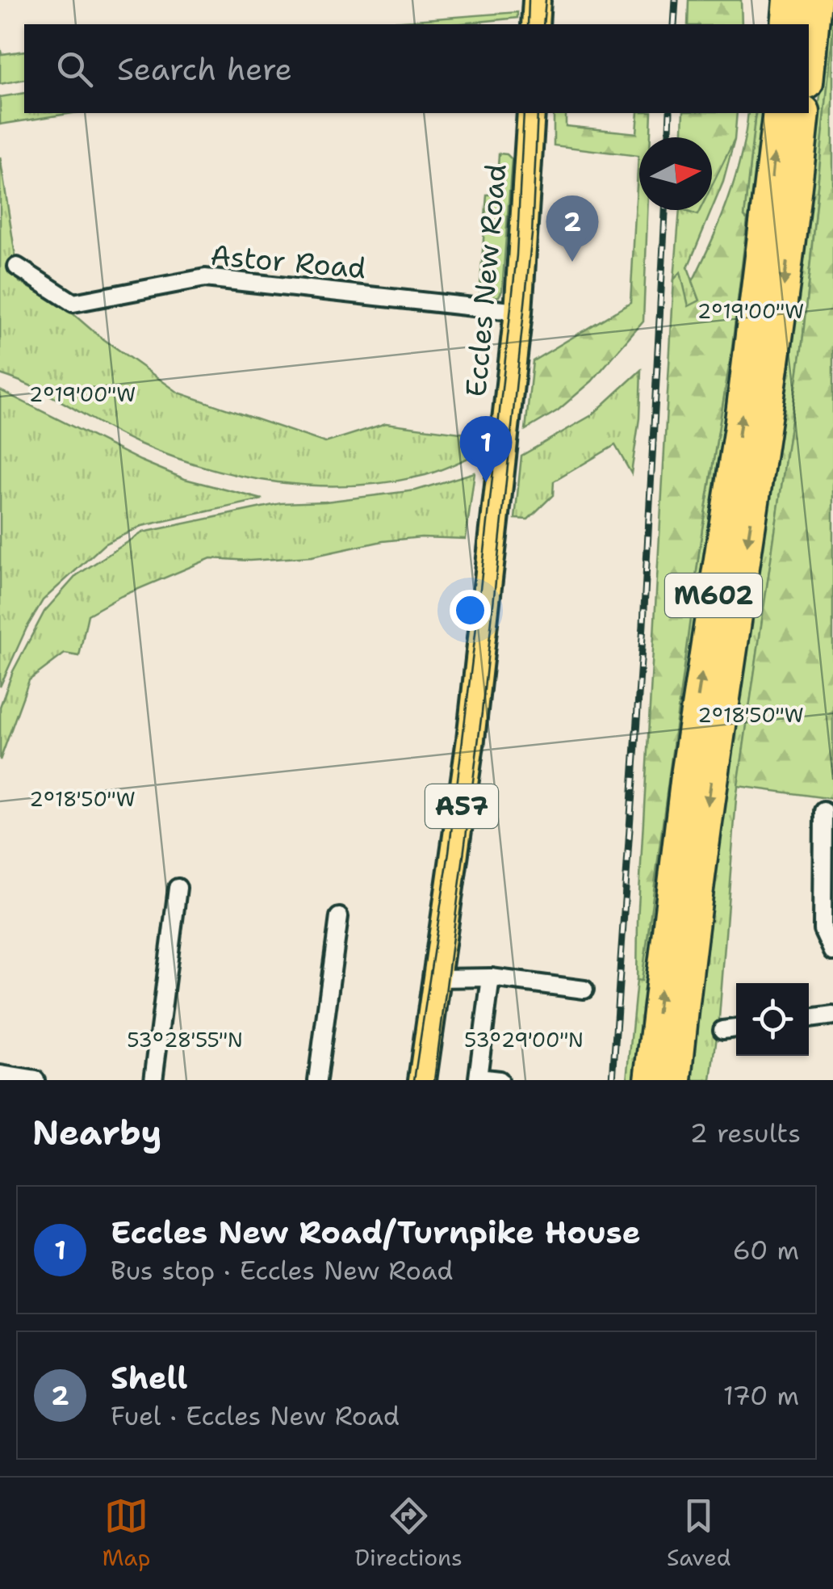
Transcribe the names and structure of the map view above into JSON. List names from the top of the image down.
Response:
{
  "streets": {
    "highway": ["M602"],
    "main road": ["Eccles New Road", "A57"],
    "street": ["Astor Road"]
  },
  "crossings": [
    ["Astor Road", "Eccles New Road"]
  ],
  "north": "right",
  "page": {
    "search": "Search here",
    "pins": ["2", "1"],
    "heading": ["Nearby", "2 results"],
    "list": [
      {
        "mark": "1",
        "name": "Eccles New Road/Turnpike House",
        "note": "Bus stop · Eccles New Road",
        "value": "60 m"
      },
      {
        "mark": "2",
        "name": "Shell",
        "note": "Fuel · Eccles New Road",
        "value": "170 m"
      }
    ],
    "nav": ["Map", "Directions", "Saved"]
  },
  "coordinates": [
    "2°19'00\"W",
    "2°18'50\"W",
    "53°28'55\"N",
    "53°29'00\"N"
  ]
}
